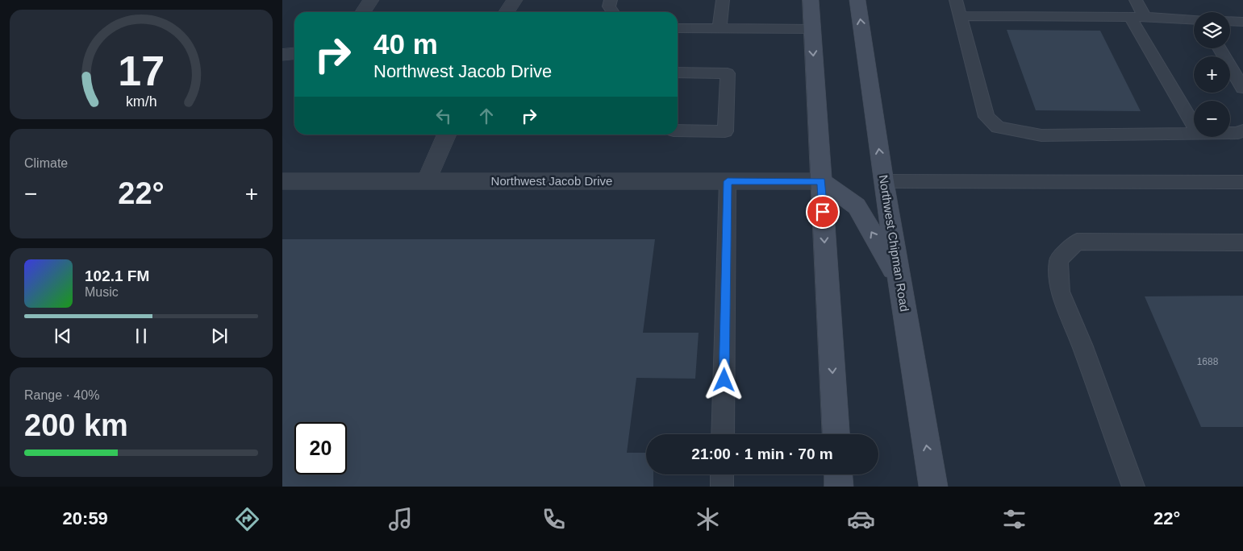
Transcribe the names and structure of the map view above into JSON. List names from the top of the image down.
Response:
{
  "streets": {
    "main road": ["Northwest Chipman Road"],
    "street": ["Northwest Jacob Drive"]
  },
  "house_numbers": ["1688"],
  "page": {
    "map_buttons": ["+", "−"],
    "turn": ["40 m", "Northwest Jacob Drive"],
    "tile": [
      "Climate",
      ["Range · 40%", "200 km"]
    ],
    "heat": ["−", "22°", "+"],
    "song": ["102.1 FM", "Music"],
    "limit": "20",
    "trip": "21:00 · 1 min · 70 m",
    "tabs": ["20:59", "22°"],
    "gauge": ["17", "km/h"]
  }
}
